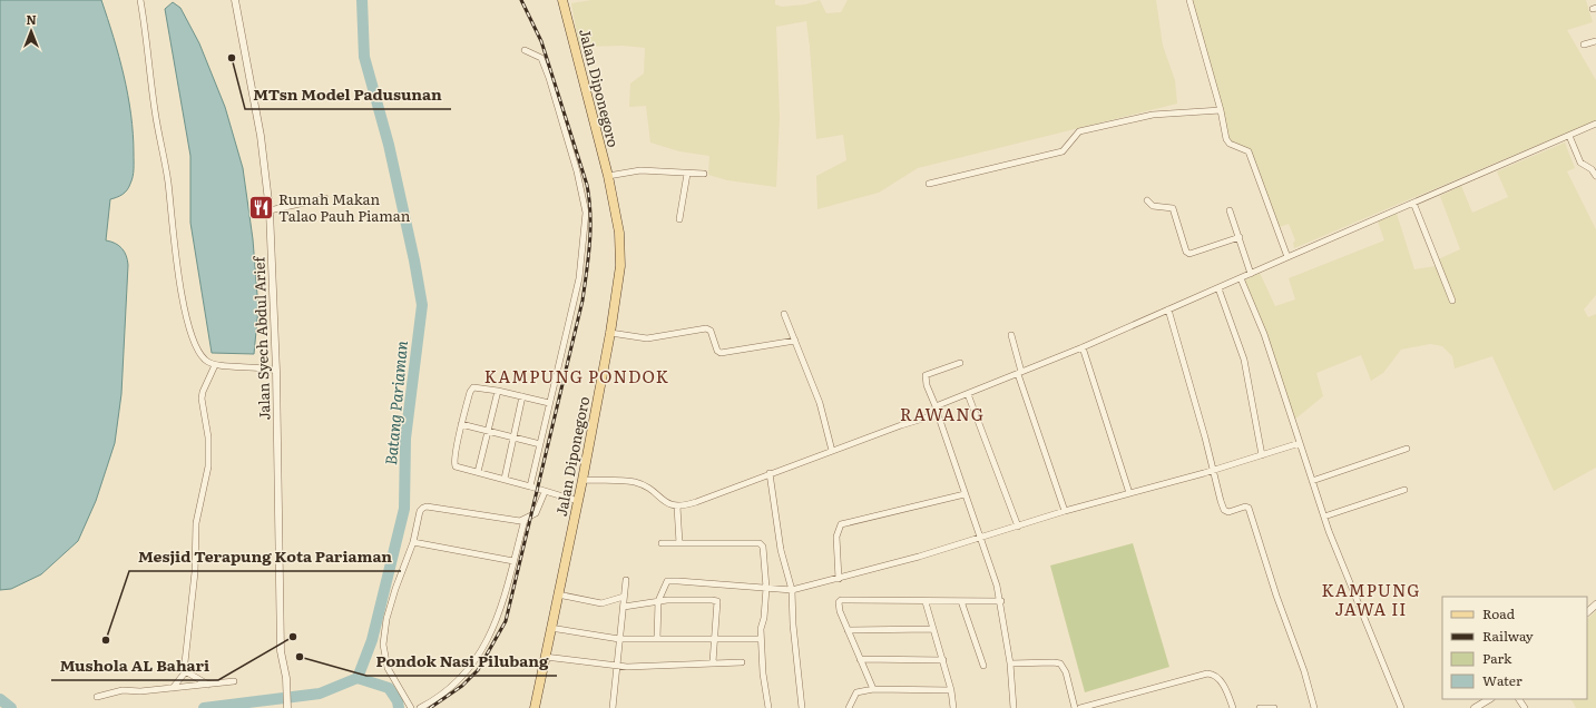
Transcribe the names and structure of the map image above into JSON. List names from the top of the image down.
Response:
{
  "streets": {
    "main road": ["Jalan Diponegoro"],
    "street": ["Jalan Syech Abdul Arief"]
  },
  "districts": ["KAMPUNG PONDOK", "RAWANG", "KAMPUNG JAWA II"],
  "water": ["Batang Pariaman"],
  "places": {
    "other": [
      "MTsn Model Padusunan",
      "Mushola AL Bahari",
      "Mesjid Terapung Kota Pariaman",
      "Pondok Nasi Pilubang"
    ],
    "restaurant": ["Rumah Makan Talao Pauh Piaman"]
  },
  "legend": [
    "Road",
    "Railway",
    "Park",
    "Water"
  ],
  "north": "top"
}
